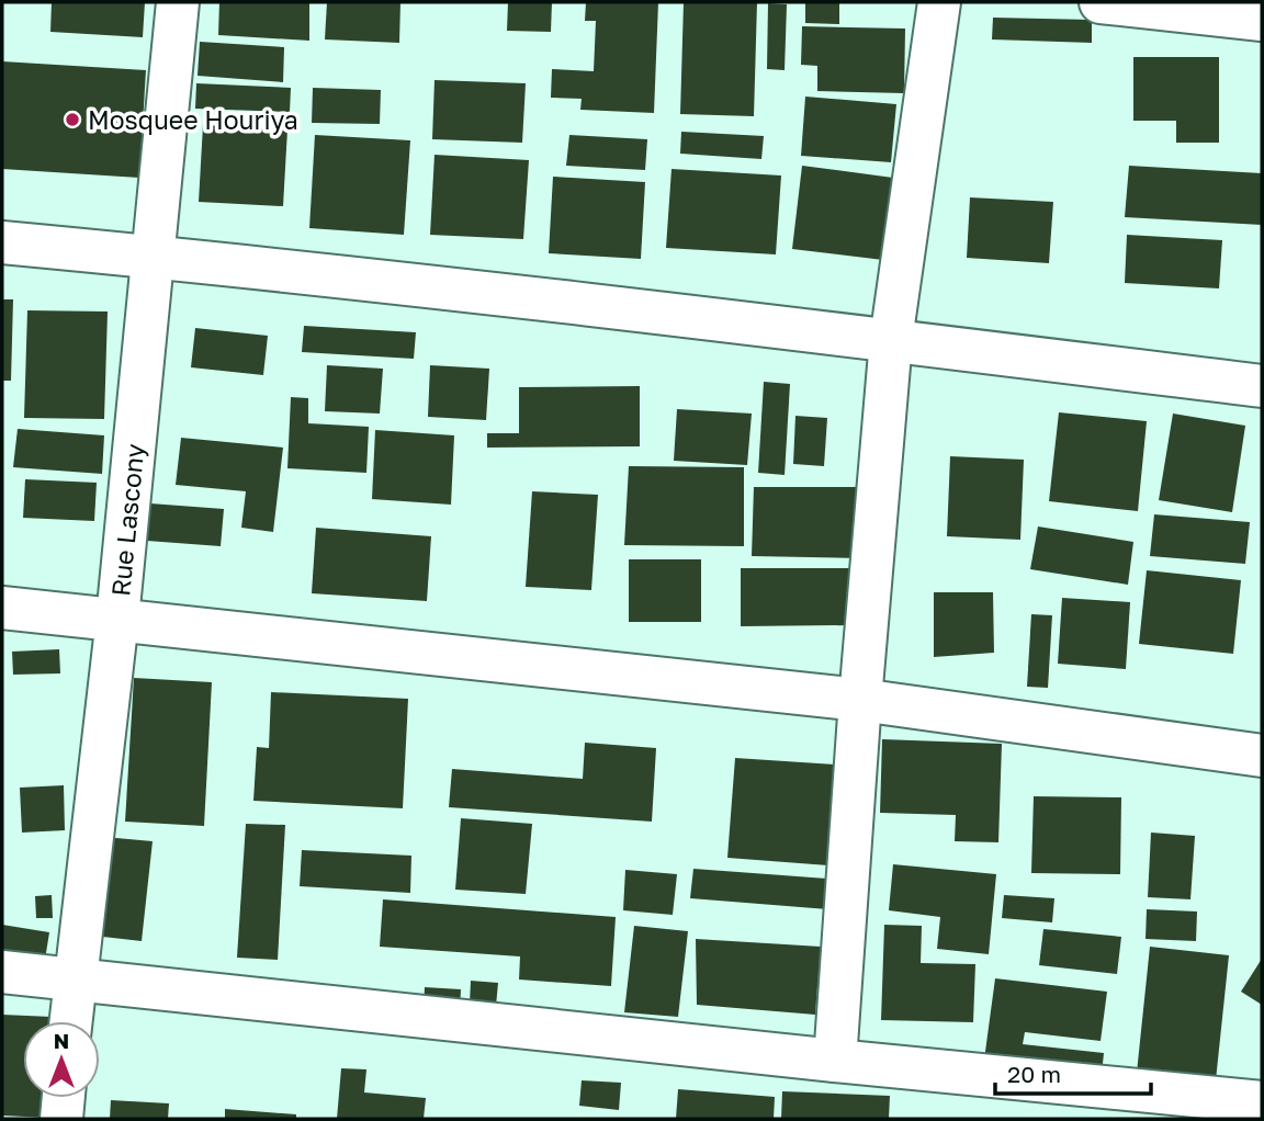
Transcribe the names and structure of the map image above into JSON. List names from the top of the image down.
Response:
{
  "streets": {
    "street": ["Rue Lascony"]
  },
  "places": ["Mosquee Houriya"],
  "scale_bar": "20 m",
  "north": "top"
}
